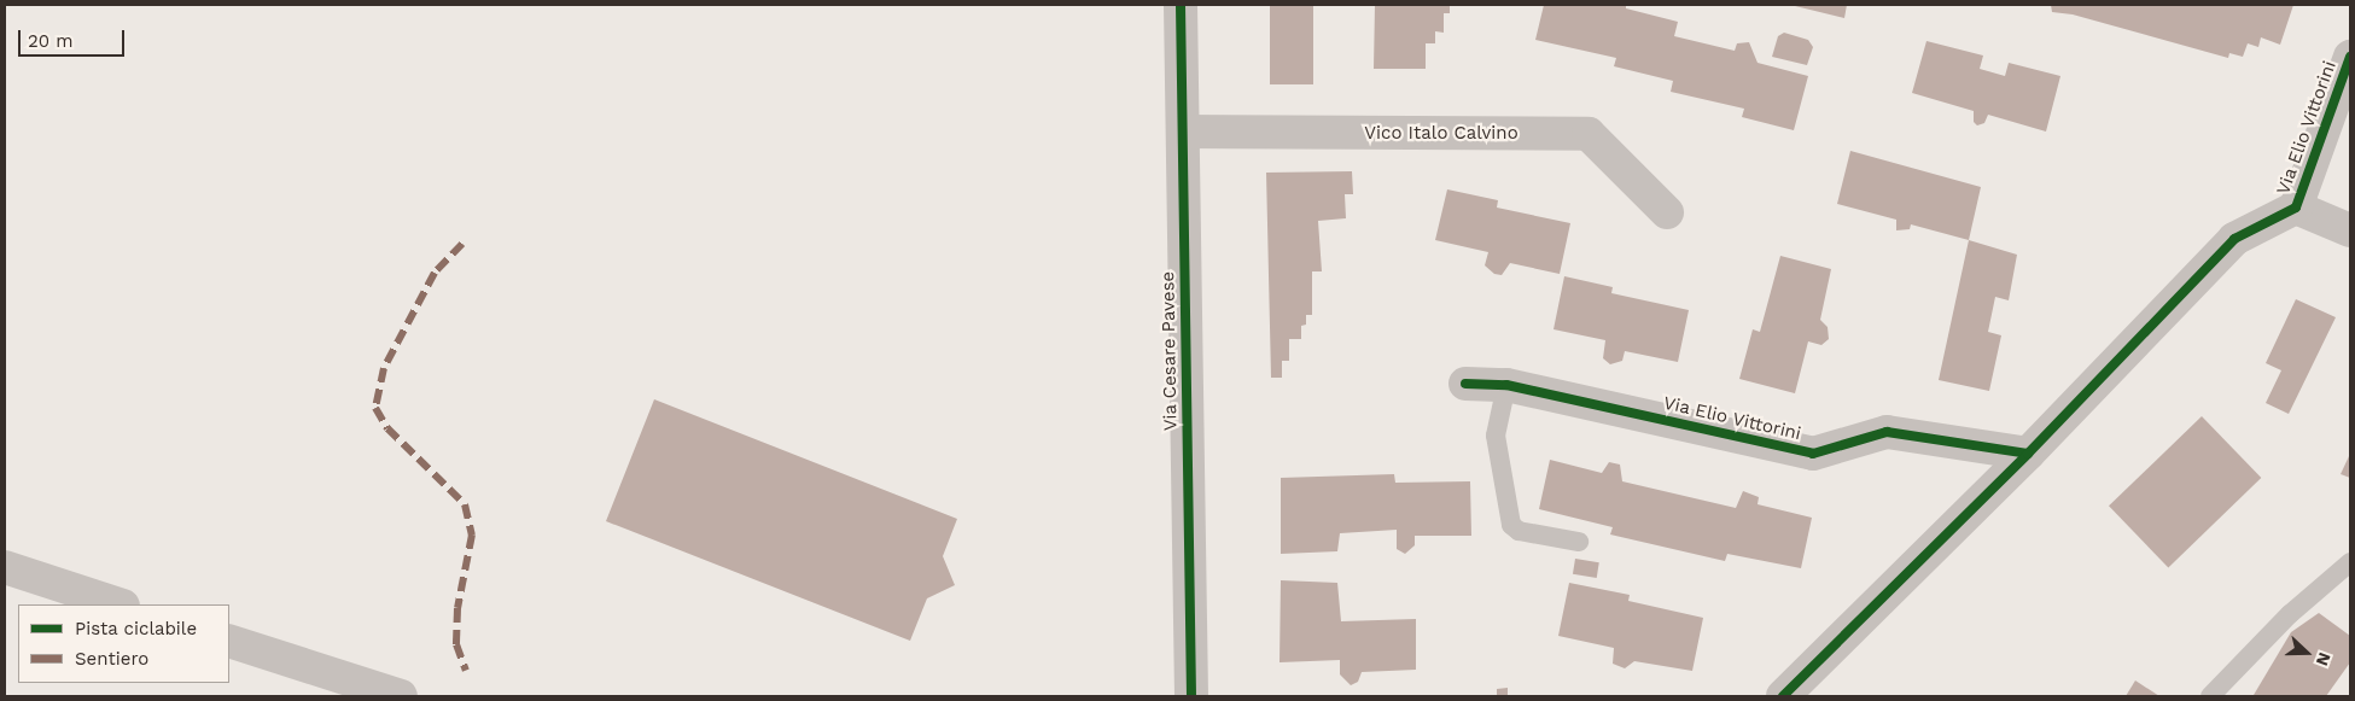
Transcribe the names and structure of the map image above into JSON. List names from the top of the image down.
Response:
{
  "streets": {
    "street": ["Via Elio Vittorini", "Vico Italo Calvino", "Via Cesare Pavese"]
  },
  "crossings": [
    ["Vico Italo Calvino", "Via Cesare Pavese"]
  ],
  "legend": ["Pista ciclabile", "Sentiero"],
  "scale_bar": "20 m",
  "north": "right"
}
